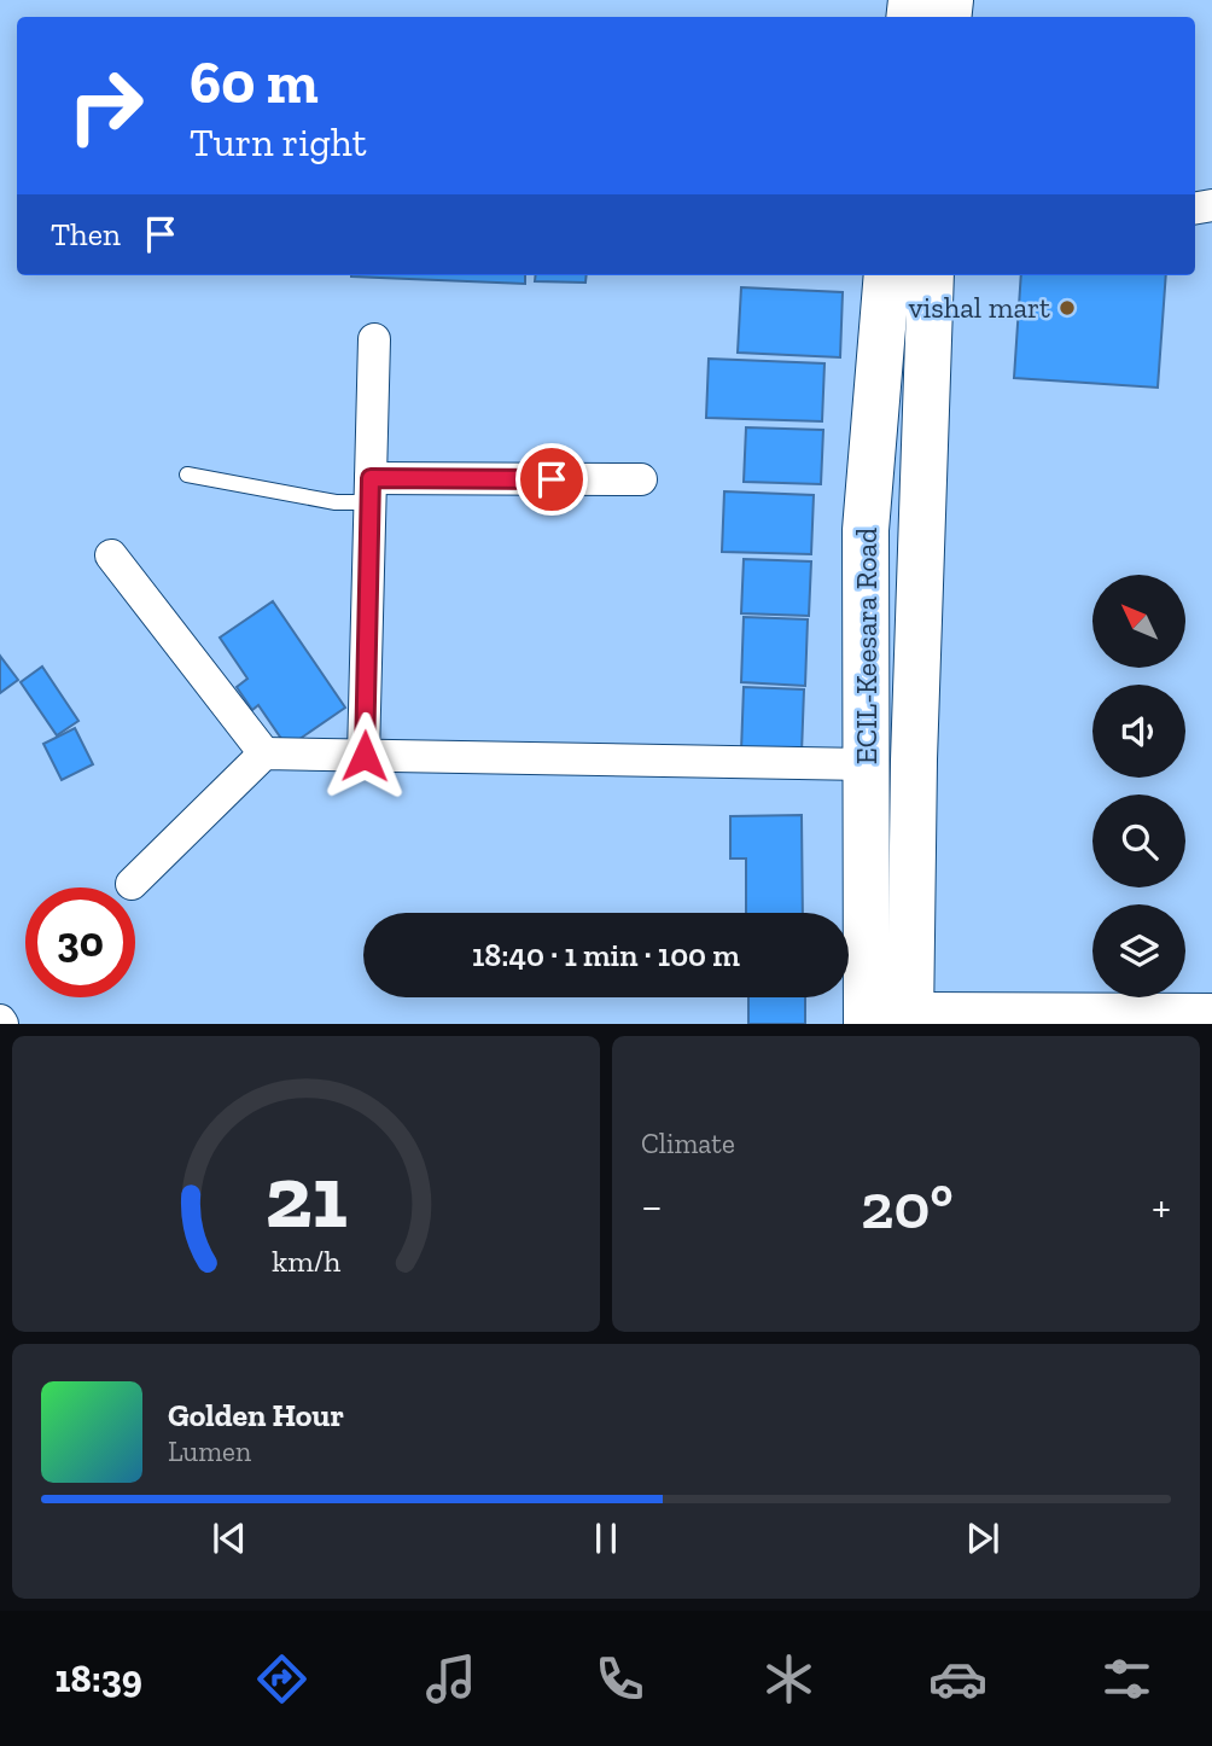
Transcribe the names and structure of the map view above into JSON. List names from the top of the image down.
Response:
{
  "streets": {
    "main road": ["ECIL-Keesara Road"]
  },
  "places": ["vishal mart"],
  "north": "top left",
  "page": {
    "turn": ["60 m", "Turn right"],
    "then": "Then",
    "limit": "30",
    "trip": "18:40 · 1 min · 100 m",
    "tile": "Climate",
    "heat": ["−", "20°", "+"],
    "song": ["Golden Hour", "Lumen"],
    "tabs": "18:39",
    "gauge": ["21", "km/h"]
  }
}
